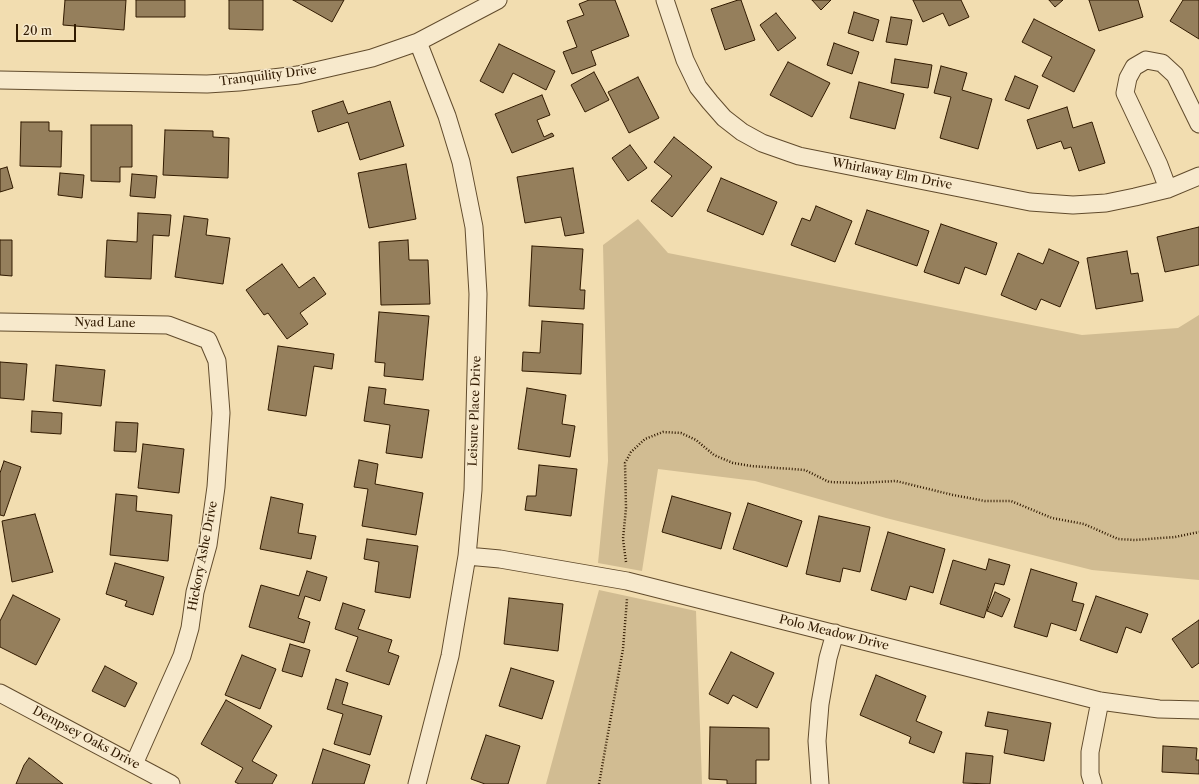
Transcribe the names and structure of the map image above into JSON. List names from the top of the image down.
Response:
{
  "streets": {
    "street": [
      "Tranquility Drive",
      "Whirlaway Elm Drive",
      "Nyad Lane",
      "Leisure Place Drive",
      "Hickory Ashe Drive",
      "Polo Meadow Drive",
      "Dempsey Oaks Drive"
    ]
  },
  "crossings": [
    ["Tranquility Drive", "Leisure Place Drive"],
    ["Nyad Lane", "Hickory Ashe Drive"],
    ["Leisure Place Drive", "Polo Meadow Drive"],
    ["Hickory Ashe Drive", "Dempsey Oaks Drive"]
  ],
  "scale_bar": "20 m"
}
